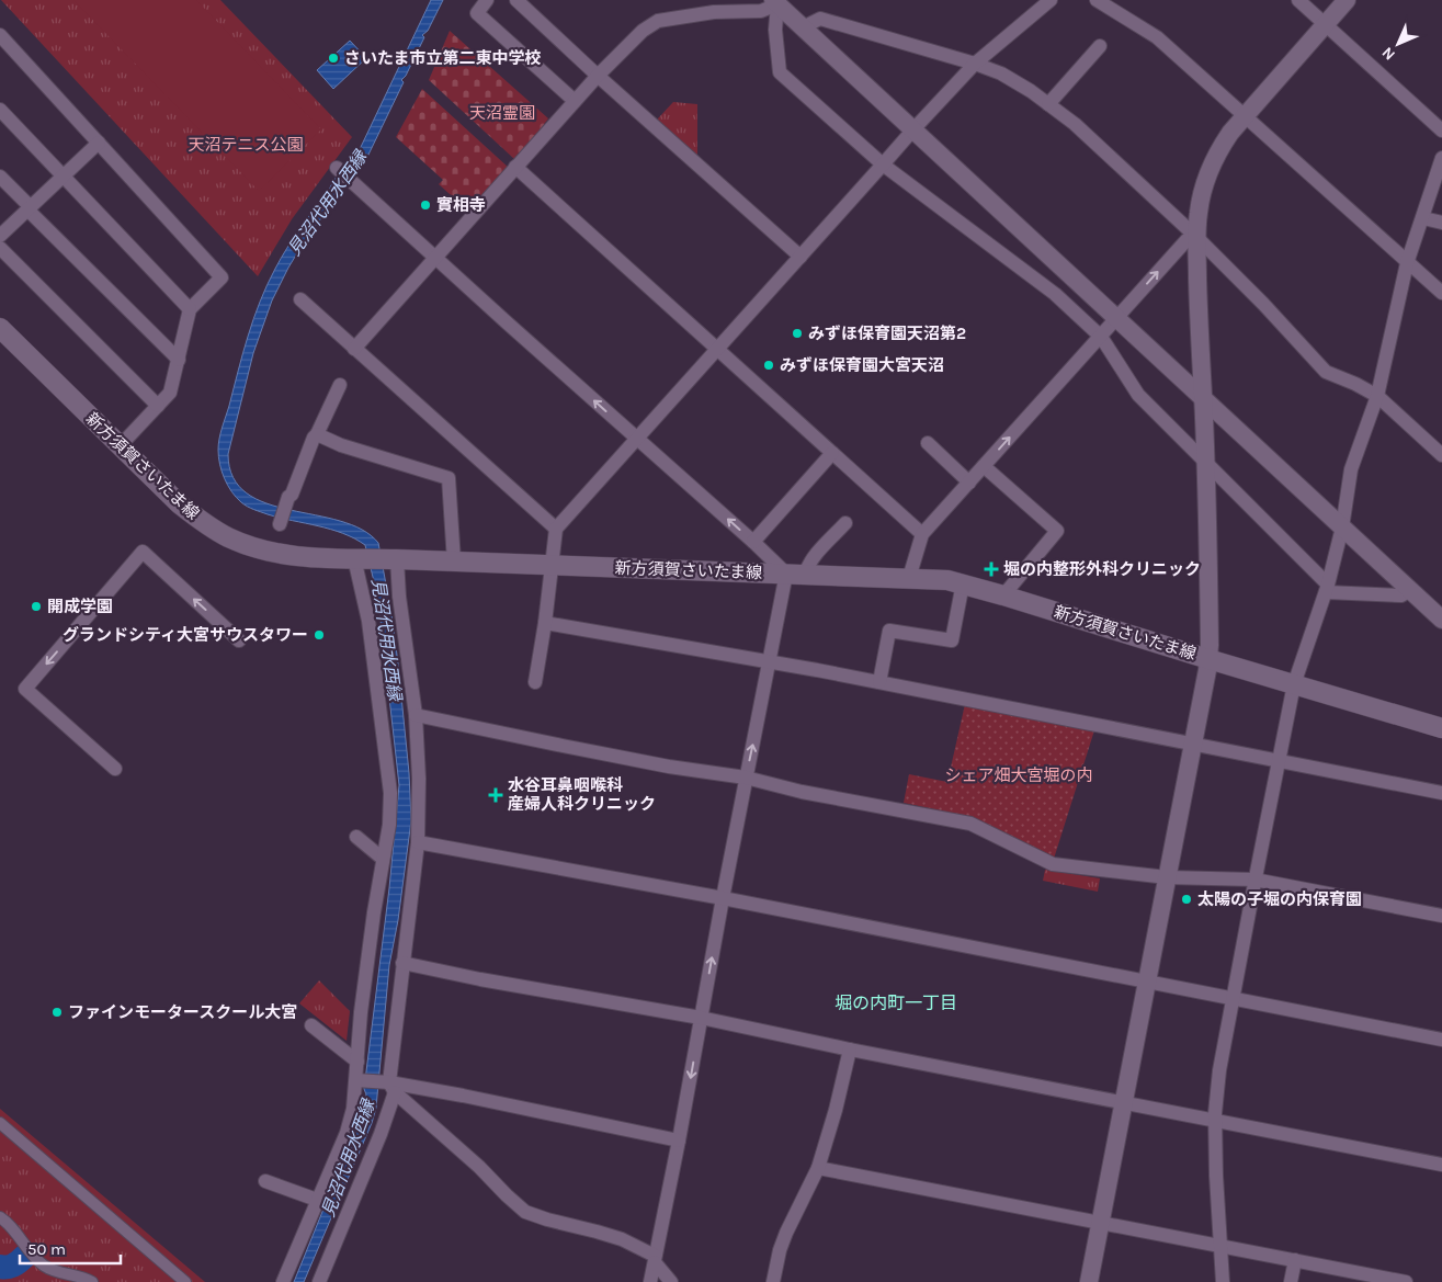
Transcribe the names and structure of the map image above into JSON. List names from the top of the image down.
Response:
{
  "streets": {
    "main road": ["新方須賀さいたま線"]
  },
  "districts": ["堀の内町一丁目"],
  "water": ["見沼代用水西縁"],
  "parks": ["天沼霊園", "天沼テニス公園", "シェア畑大宮堀の内"],
  "places": {
    "other": [
      "さいたま市立第二東中学校",
      "實相寺",
      "みずほ保育園天沼第2",
      "みずほ保育園大宮天沼",
      "開成学園",
      "グランドシティ大宮サウスタワー",
      "太陽の子堀の内保育園",
      "ファインモータースクール大宮"
    ],
    "health": ["堀の内整形外科クリニック", "水谷耳鼻咽喉科 産婦人科クリニック"]
  },
  "scale_bar": "50 m",
  "north": "bottom left"
}
